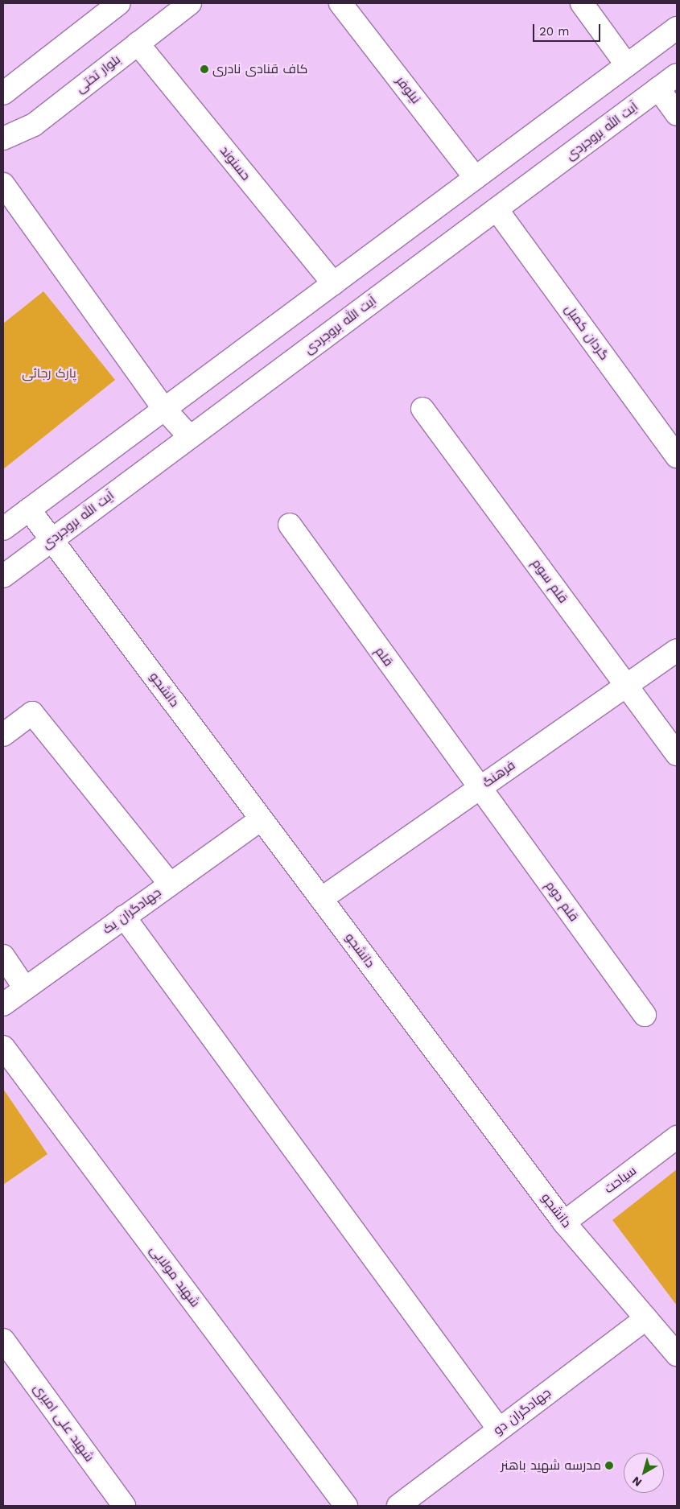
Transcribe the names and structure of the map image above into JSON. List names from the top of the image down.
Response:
{
  "streets": {
    "street": [
      "بلوار تختی",
      "نیلوفر",
      "آیت الله بروجردی",
      "حسنوند",
      "گردان کمیل",
      "قلم سوم",
      "قلم",
      "دانشجو",
      "فرهنگ",
      "قلم دوم",
      "جهادگران یک",
      "سیاحت",
      "شهید مولایی",
      "جهادگران دو",
      "شهید علی امیری"
    ]
  },
  "crossings": [
    ["بلوار تختی", "حسنوند"],
    ["آیت الله بروجردی", "گردان کمیل"],
    ["آیت الله بروجردی", "دانشجو"],
    ["قلم سوم", "فرهنگ"],
    ["قلم", "فرهنگ"],
    ["قلم", "قلم دوم"],
    ["دانشجو", "فرهنگ"],
    ["دانشجو", "جهادگران یک"],
    ["دانشجو", "سیاحت"],
    ["دانشجو", "جهادگران دو"],
    ["فرهنگ", "قلم دوم"]
  ],
  "parks": ["پارک رجائی"],
  "places": ["کاف قنادی نادری", "مدرسه شهید باهنر"],
  "scale_bar": "20 m",
  "north": "bottom left"
}
